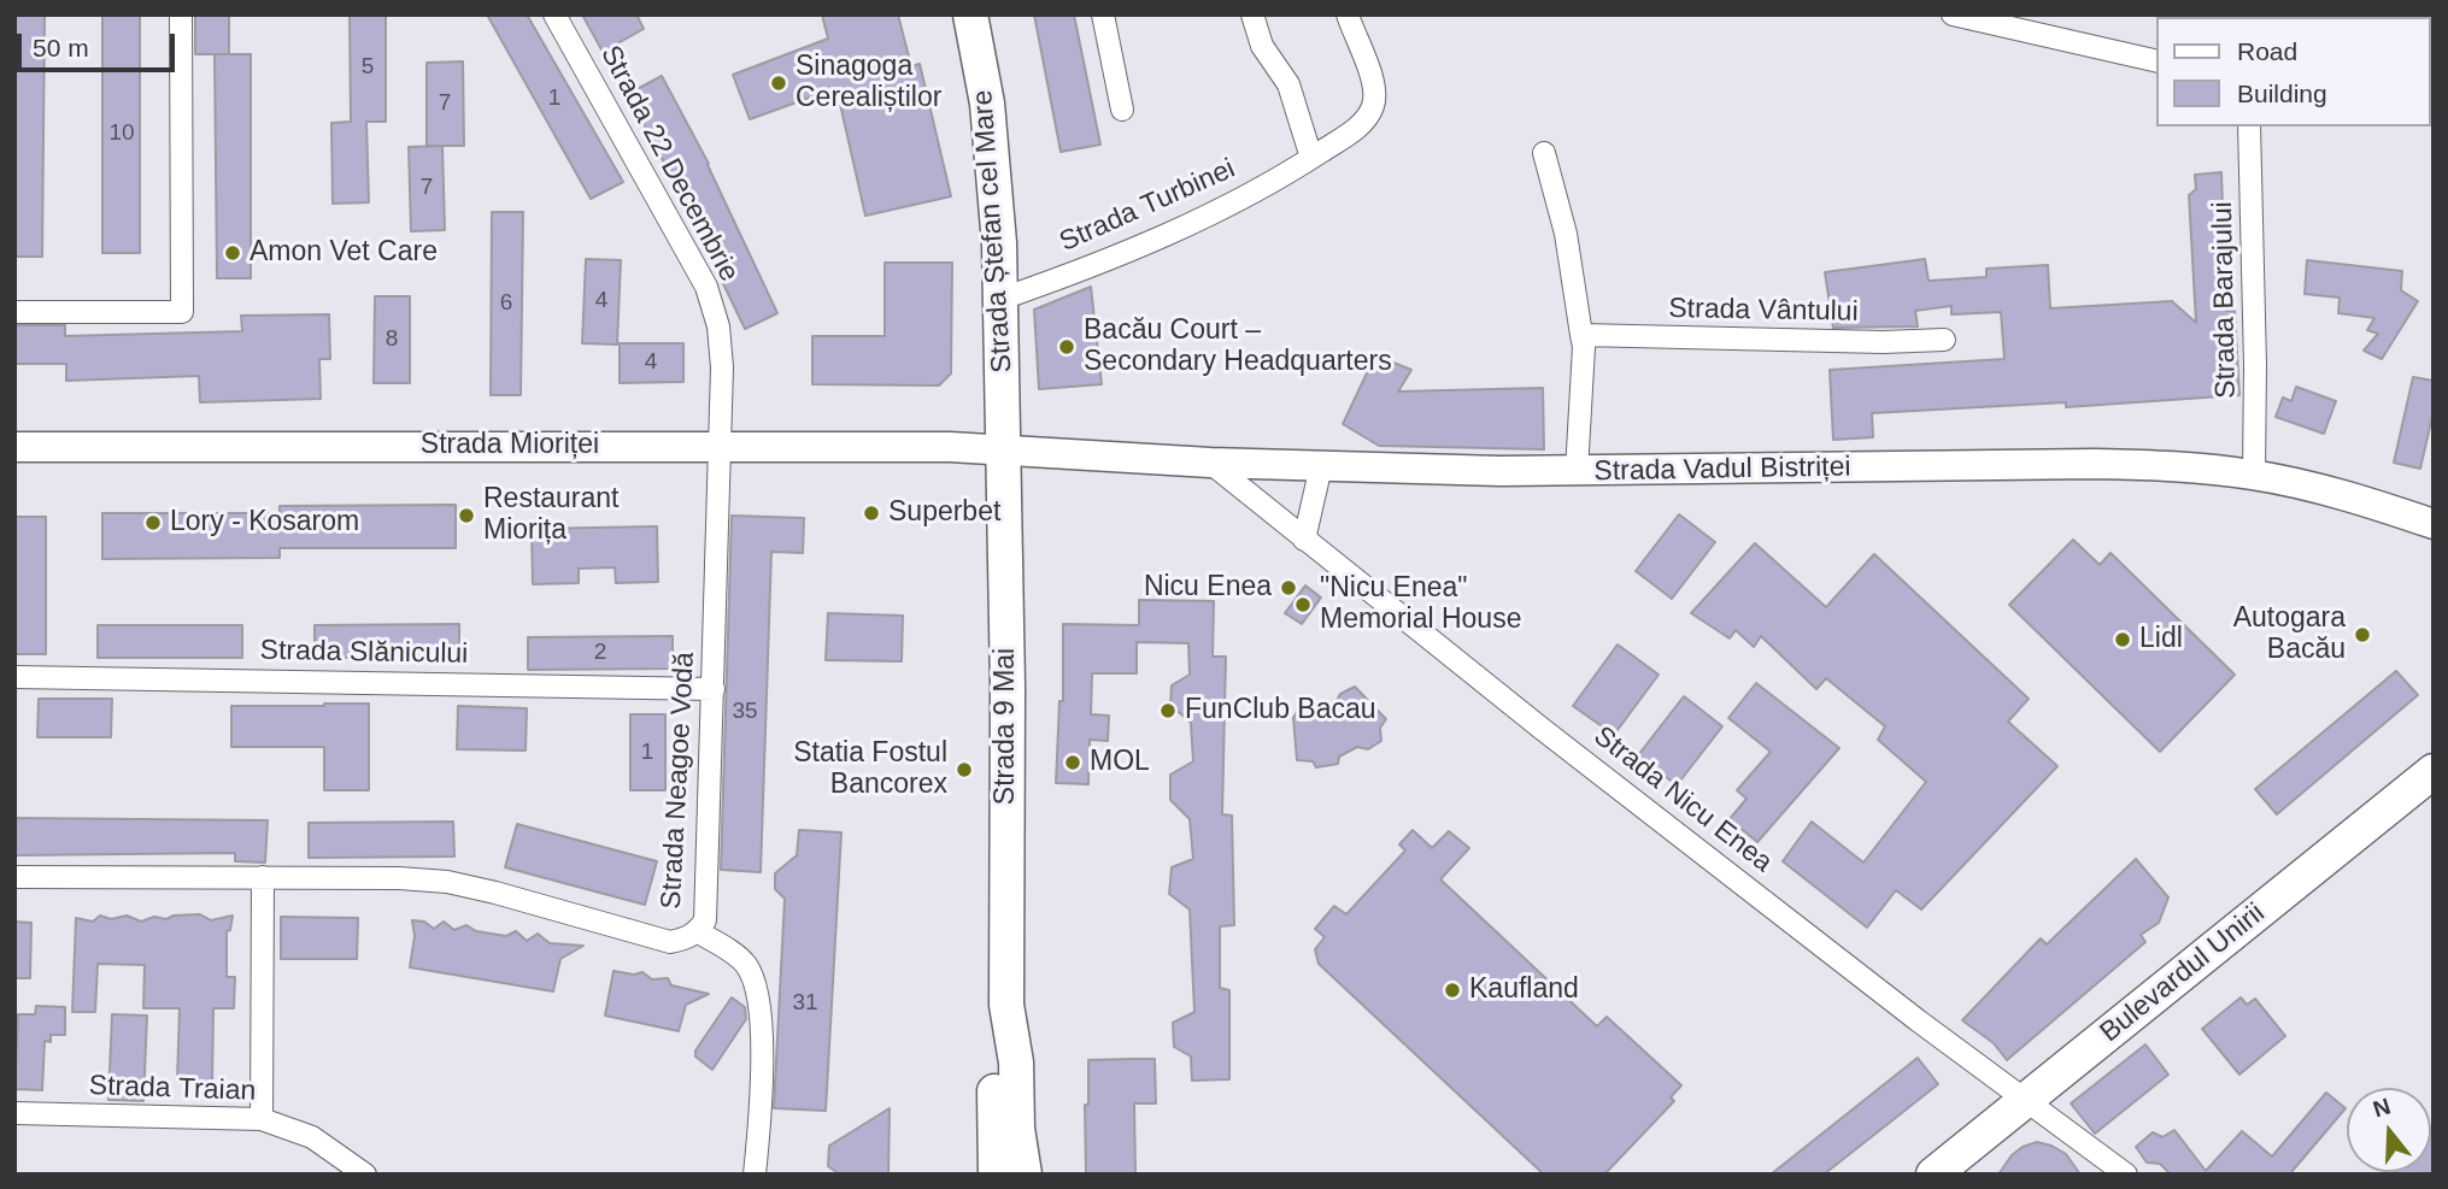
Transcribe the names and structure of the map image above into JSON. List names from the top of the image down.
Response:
{
  "streets": {
    "main road": [
      "Strada Ștefan cel Mare",
      "Strada Mioriței",
      "Strada Vadul Bistriței",
      "Strada 9 Mai",
      "Bulevardul Unirii"
    ],
    "street": [
      "Strada 22 Decembrie",
      "Strada Turbinei",
      "Strada Barajului",
      "Strada Vântului",
      "Strada Slănicului",
      "Strada Neagoe Vodă",
      "Strada Nicu Enea",
      "Strada Traian"
    ]
  },
  "crossings": [
    ["Strada 22 Decembrie", "Strada Mioriței"],
    ["Strada 22 Decembrie", "Strada Neagoe Vodă"],
    ["Strada Turbinei", "Strada Ștefan cel Mare"],
    ["Strada Ștefan cel Mare", "Strada Mioriței"],
    ["Strada Ștefan cel Mare", "Strada Vadul Bistriței"],
    ["Strada Ștefan cel Mare", "Strada 9 Mai"],
    ["Strada Barajului", "Strada Vadul Bistriței"],
    ["Strada Mioriței", "Strada Vadul Bistriței"],
    ["Strada Mioriței", "Strada 9 Mai"],
    ["Strada Mioriței", "Strada Neagoe Vodă"],
    ["Strada Vadul Bistriței", "Strada 9 Mai"],
    ["Strada Vadul Bistriței", "Strada Nicu Enea"],
    ["Strada Slănicului", "Strada Neagoe Vodă"],
    ["Strada Nicu Enea", "Bulevardul Unirii"]
  ],
  "places": [
    "Sinagoga Cerealiștilor",
    "Amon Vet Care",
    "Bacău Court – Secondary Headquarters",
    "Superbet",
    "Restaurant Miorița",
    "Lory - Kosarom",
    "Nicu Enea",
    "\"Nicu Enea\" Memorial House",
    "Autogara Bacău",
    "Lidl",
    "FunClub Bacau",
    "MOL",
    "Statia Fostul Bancorex",
    "Kaufland"
  ],
  "house_numbers": [
    "5",
    "1",
    "7",
    "10",
    "7",
    "4",
    "6",
    "8",
    "4",
    "2",
    "35",
    "1",
    "31"
  ],
  "legend": ["Road", "Building"],
  "scale_bar": "50 m",
  "north": "top"
}
